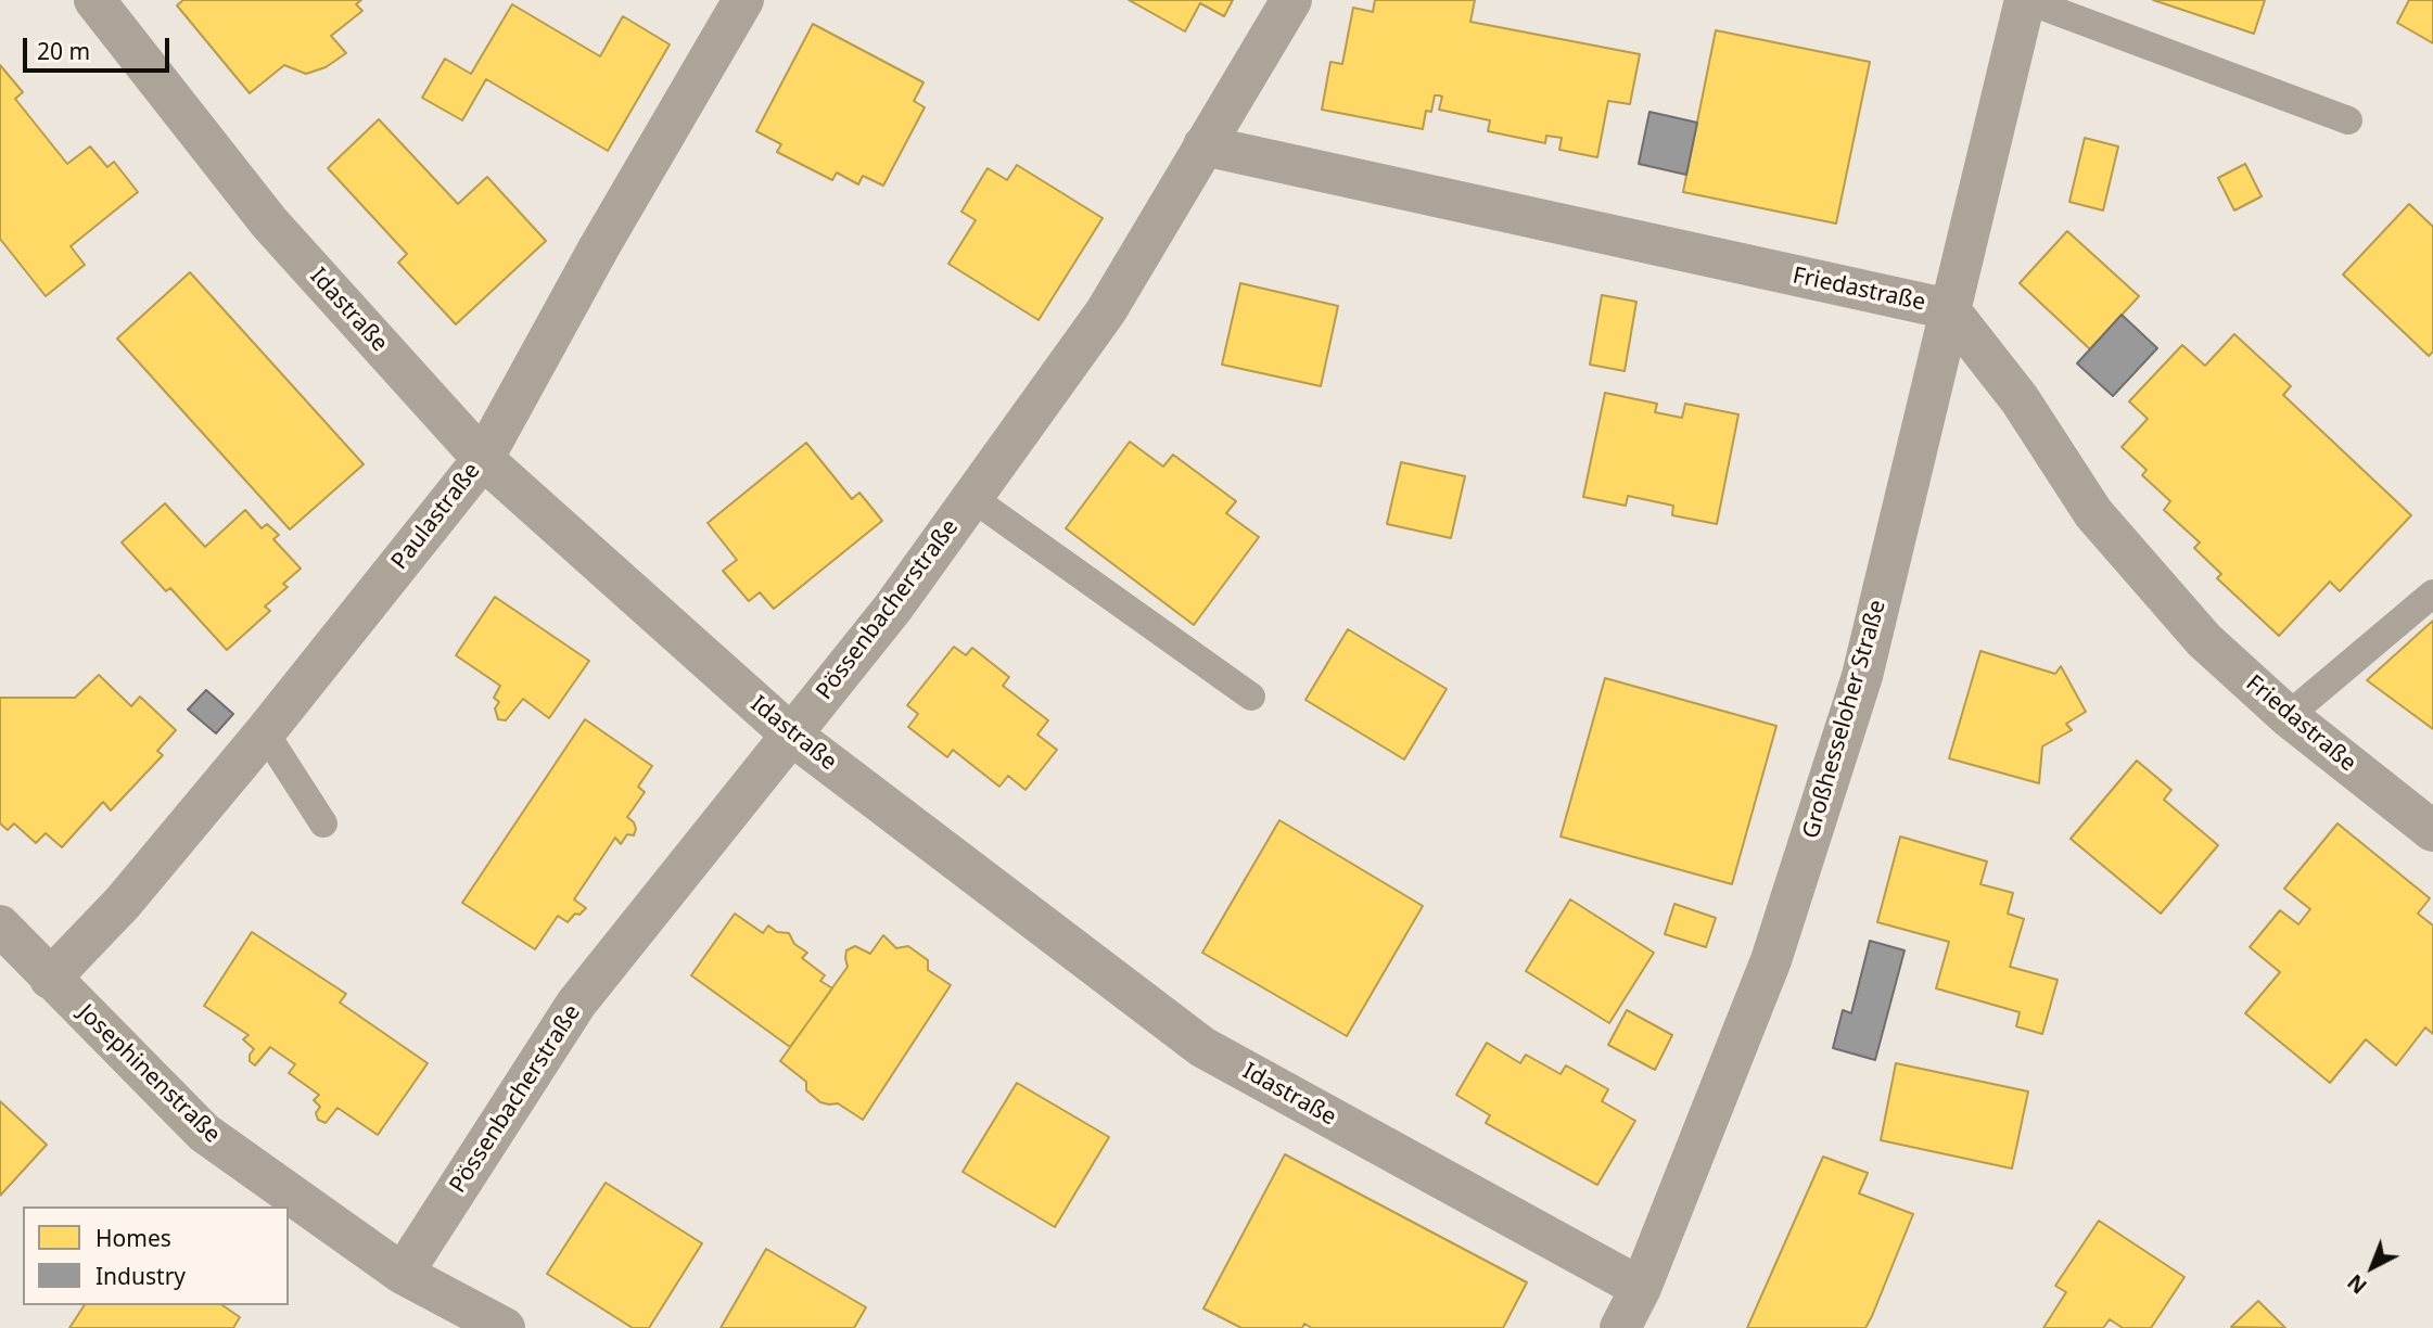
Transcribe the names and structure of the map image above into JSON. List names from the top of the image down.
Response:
{
  "streets": {
    "street": [
      "Friedastraße",
      "Idastraße",
      "Paulastraße",
      "Pössenbacherstraße",
      "Großhesseloher Straße",
      "Josephinenstraße"
    ]
  },
  "crossings": [
    ["Friedastraße", "Pössenbacherstraße"],
    ["Friedastraße", "Großhesseloher Straße"],
    ["Idastraße", "Paulastraße"],
    ["Idastraße", "Pössenbacherstraße"],
    ["Idastraße", "Großhesseloher Straße"],
    ["Paulastraße", "Josephinenstraße"],
    ["Pössenbacherstraße", "Josephinenstraße"]
  ],
  "legend": ["Homes", "Industry"],
  "scale_bar": "20 m",
  "north": "bottom left"
}
